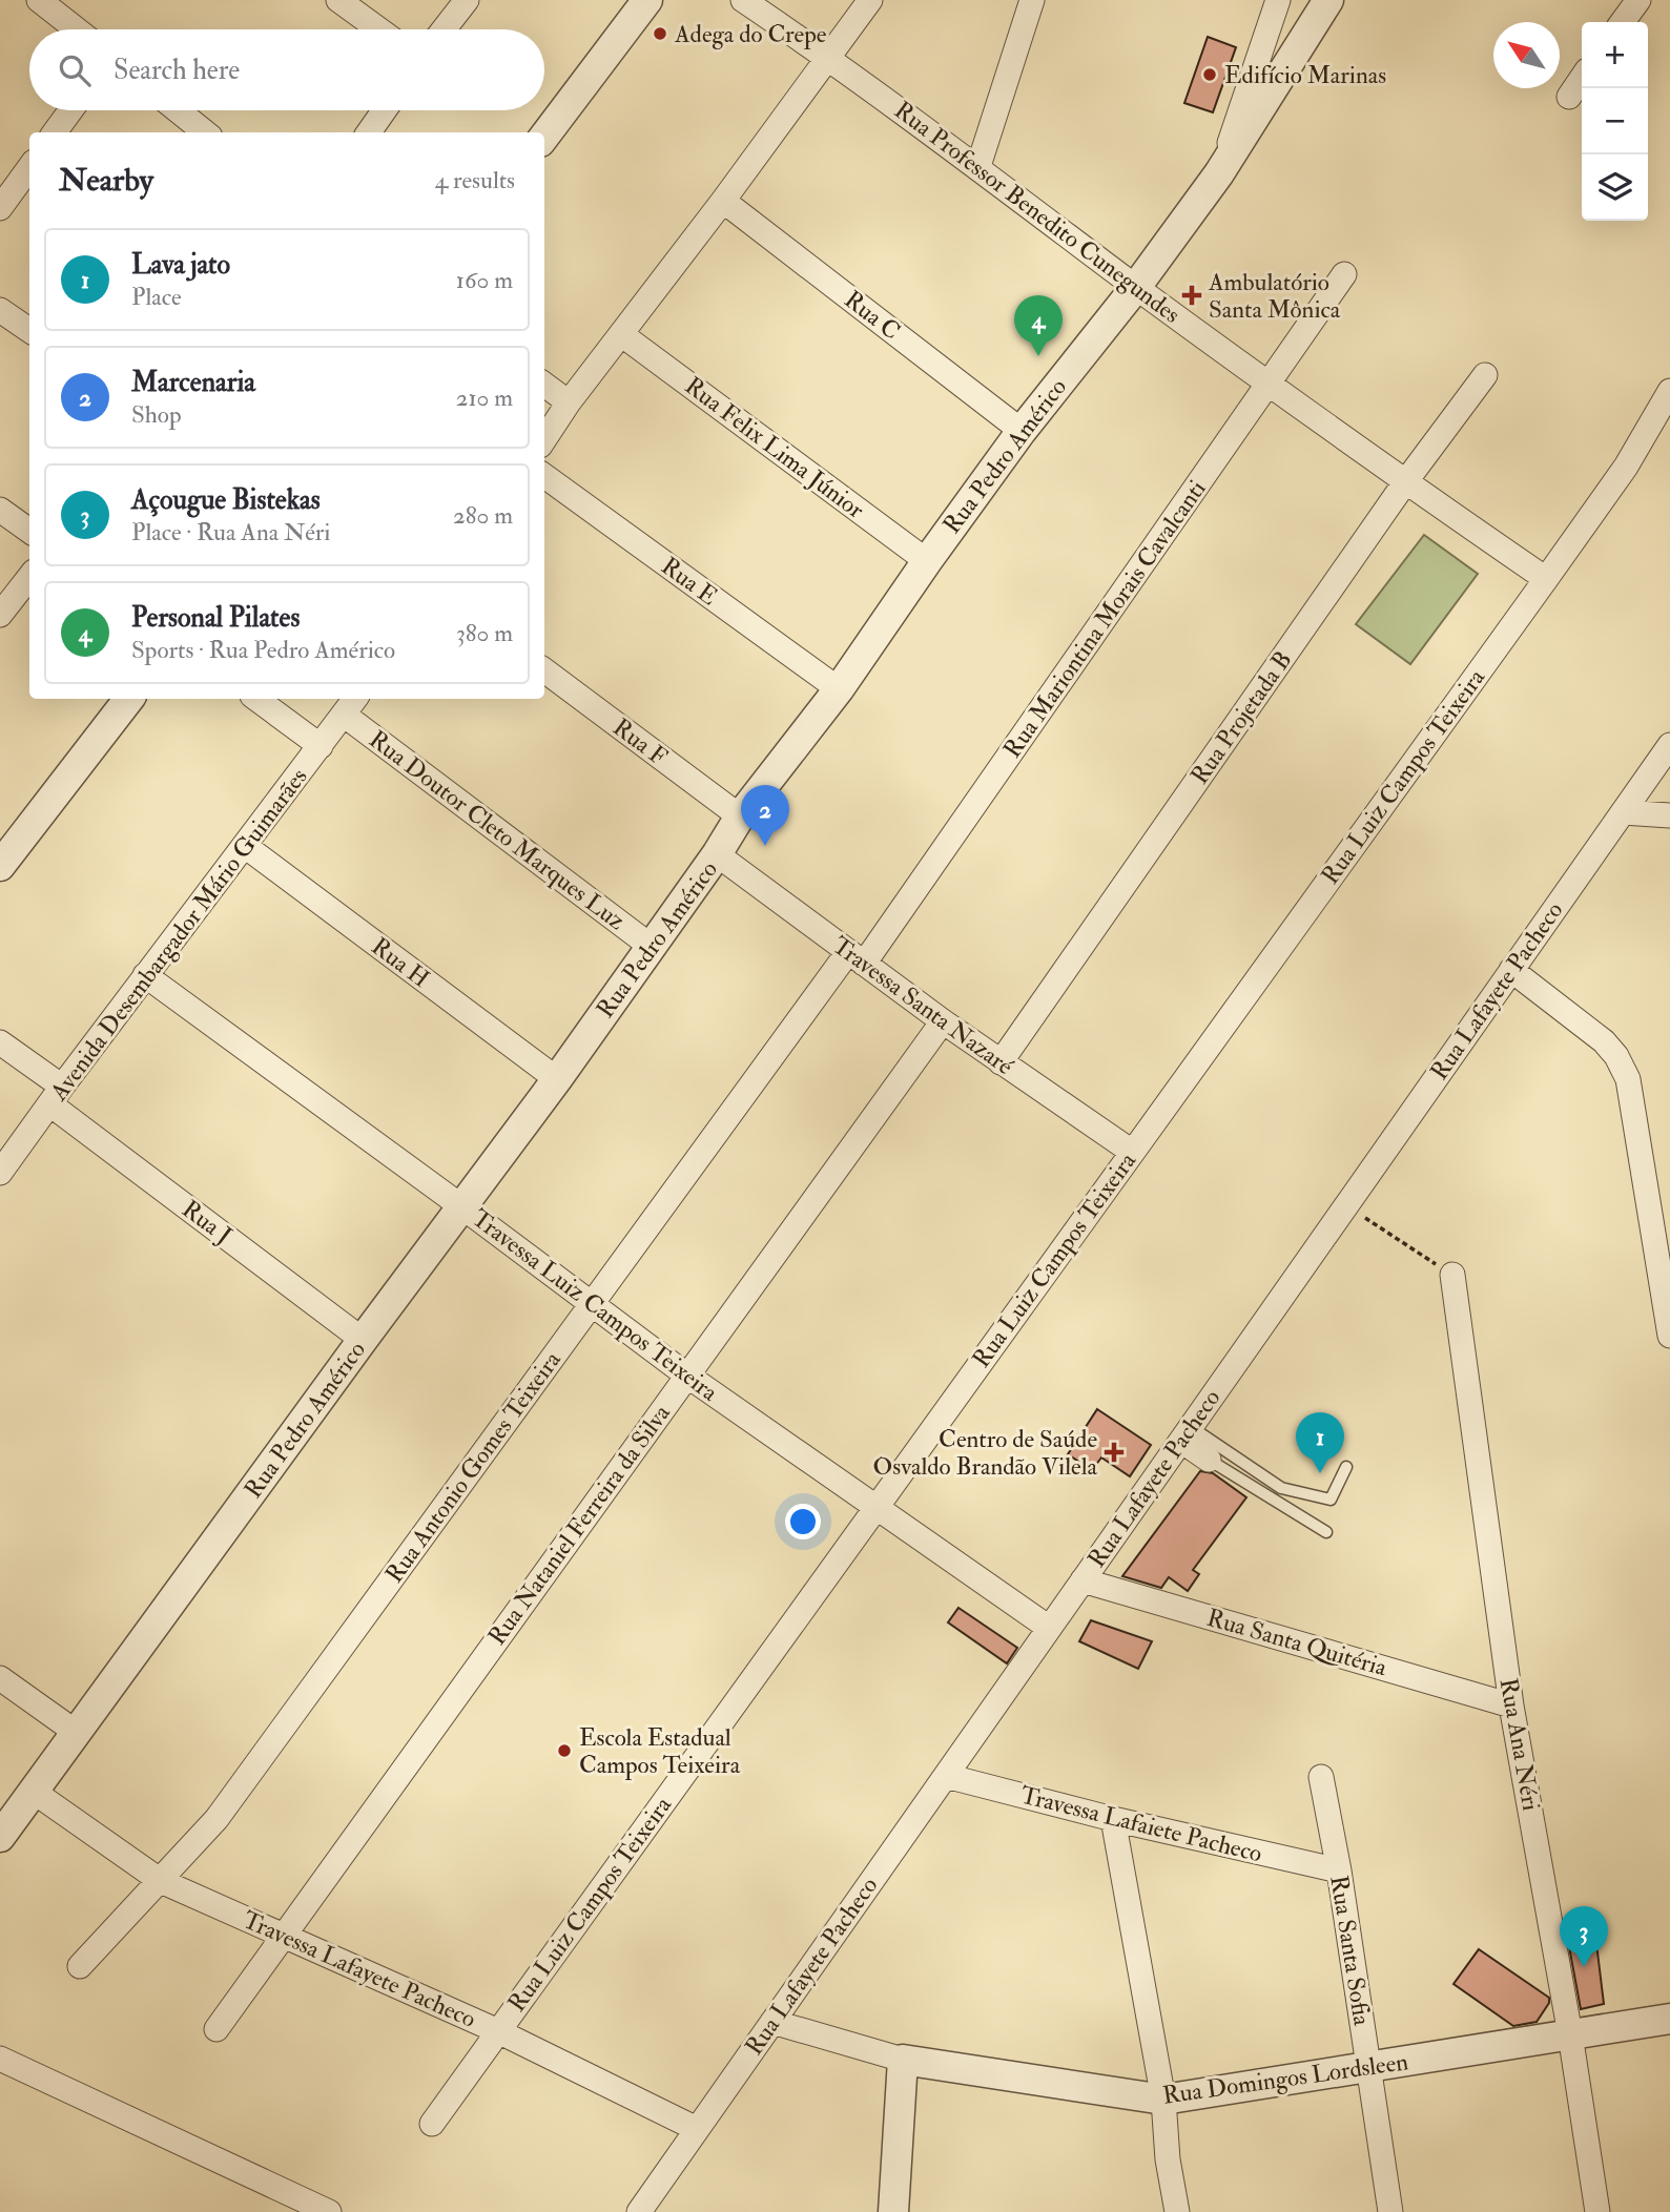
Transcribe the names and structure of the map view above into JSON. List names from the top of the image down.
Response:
{
  "streets": {
    "street": [
      "Rua Professor Benedito Cunegundes",
      "Rua C",
      "Rua Felix Lima Júnior",
      "Rua Pedro Américo",
      "Rua E",
      "Rua Mariontina Morais Cavalcanti",
      "Rua Projetada B",
      "Rua F",
      "Rua Luiz Campos Teixeira",
      "Rua Doutor Cleto Marques Luz",
      "Avenida Desembargador Mário Guimarães",
      "Rua H",
      "Rua Lafayete Pacheco",
      "Travessa Santa Nazaré",
      "Rua J",
      "Travessa Luiz Campos Teixeira",
      "Rua Antonio Gomes Teixeira",
      "Rua Nataniel Ferreira da Silva",
      "Rua Santa Quitéria",
      "Rua Ana Néri",
      "Travessa Lafaiete Pacheco",
      "Rua Santa Sofia",
      "Travessa Lafayete Pacheco",
      "Rua Domingos Lordsleen"
    ]
  },
  "crossings": [
    ["Rua Professor Benedito Cunegundes", "Rua Pedro Américo"],
    ["Rua Professor Benedito Cunegundes", "Rua Mariontina Morais Cavalcanti"],
    ["Rua Professor Benedito Cunegundes", "Rua Projetada B"],
    ["Rua Professor Benedito Cunegundes", "Rua Luiz Campos Teixeira"],
    ["Rua C", "Rua Pedro Américo"],
    ["Rua Felix Lima Júnior", "Rua Pedro Américo"],
    ["Rua Pedro Américo", "Rua E"],
    ["Rua Pedro Américo", "Rua F"],
    ["Rua Pedro Américo", "Rua Doutor Cleto Marques Luz"],
    ["Rua Pedro Américo", "Rua H"],
    ["Rua Pedro Américo", "Travessa Santa Nazaré"],
    ["Rua Pedro Américo", "Rua J"],
    ["Rua Pedro Américo", "Travessa Luiz Campos Teixeira"],
    ["Rua Pedro Américo", "Travessa Lafayete Pacheco"],
    ["Rua Mariontina Morais Cavalcanti", "Travessa Santa Nazaré"],
    ["Rua Mariontina Morais Cavalcanti", "Rua Antonio Gomes Teixeira"],
    ["Rua Projetada B", "Travessa Santa Nazaré"],
    ["Rua Luiz Campos Teixeira", "Travessa Santa Nazaré"],
    ["Rua Luiz Campos Teixeira", "Travessa Luiz Campos Teixeira"],
    ["Rua Luiz Campos Teixeira", "Travessa Lafayete Pacheco"],
    ["Rua Doutor Cleto Marques Luz", "Avenida Desembargador Mário Guimarães"],
    ["Avenida Desembargador Mário Guimarães", "Rua H"],
    ["Avenida Desembargador Mário Guimarães", "Rua J"],
    ["Avenida Desembargador Mário Guimarães", "Travessa Luiz Campos Teixeira"],
    ["Rua Lafayete Pacheco", "Travessa Luiz Campos Teixeira"],
    ["Rua Lafayete Pacheco", "Rua Santa Quitéria"],
    ["Rua Lafayete Pacheco", "Travessa Lafaiete Pacheco"],
    ["Rua Lafayete Pacheco", "Travessa Lafayete Pacheco"],
    ["Rua Lafayete Pacheco", "Rua Domingos Lordsleen"],
    ["Travessa Santa Nazaré", "Rua Antonio Gomes Teixeira"],
    ["Travessa Santa Nazaré", "Rua Nataniel Ferreira da Silva"],
    ["Travessa Luiz Campos Teixeira", "Rua Antonio Gomes Teixeira"],
    ["Travessa Luiz Campos Teixeira", "Rua Nataniel Ferreira da Silva"],
    ["Rua Antonio Gomes Teixeira", "Travessa Lafayete Pacheco"],
    ["Rua Nataniel Ferreira da Silva", "Travessa Lafayete Pacheco"],
    ["Rua Santa Quitéria", "Rua Ana Néri"],
    ["Rua Ana Néri", "Rua Domingos Lordsleen"],
    ["Travessa Lafaiete Pacheco", "Rua Santa Sofia"],
    ["Rua Santa Sofia", "Rua Domingos Lordsleen"]
  ],
  "places": {
    "other": ["Adega do Crepe", "Edifício Marinas", "Escola Estadual Campos Teixeira"],
    "health": ["Ambulatório Santa Mônica", "Centro de Saúde Osvaldo Brandão Vilela"]
  },
  "north": "top left",
  "page": {
    "map_buttons": ["+", "−"],
    "search": "Search here",
    "heading": ["Nearby", "4 results"],
    "list": [
      {
        "mark": "1",
        "name": "Lava jato",
        "note": "Place",
        "value": "160 m"
      },
      {
        "mark": "2",
        "name": "Marcenaria",
        "note": "Shop",
        "value": "210 m"
      },
      {
        "mark": "3",
        "name": "Açougue Bistekas",
        "note": "Place · Rua Ana Néri",
        "value": "280 m"
      },
      {
        "mark": "4",
        "name": "Personal Pilates",
        "note": "Sports · Rua Pedro Américo",
        "value": "380 m"
      }
    ],
    "pins": [
      "4",
      "2",
      "1",
      "3"
    ]
  }
}
